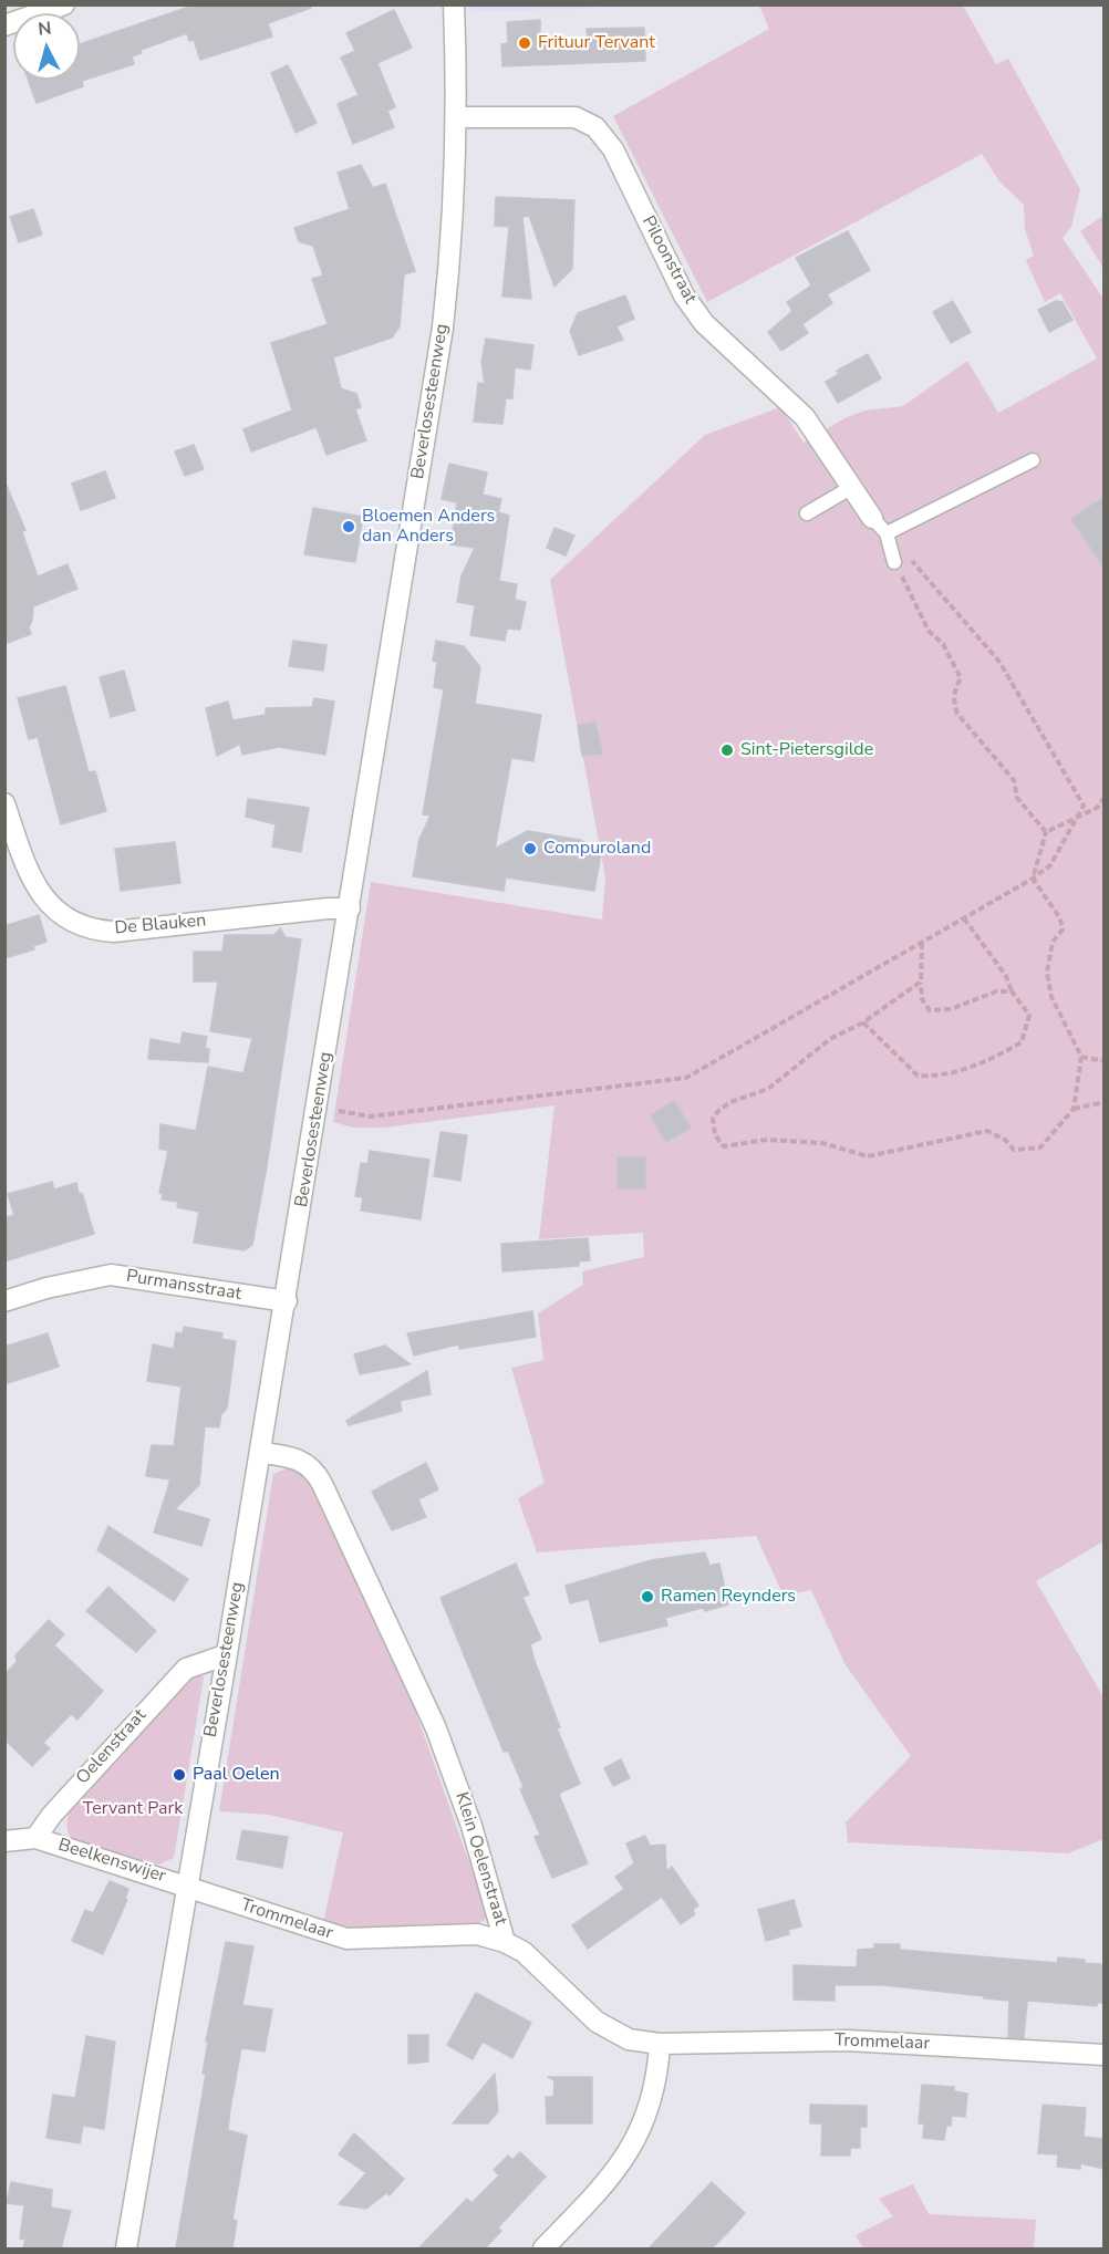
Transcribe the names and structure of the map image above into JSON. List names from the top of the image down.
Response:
{
  "streets": {
    "street": [
      "Piloonstraat",
      "Beverlosesteenweg",
      "De Blauken",
      "Purmansstraat",
      "Oelenstraat",
      "Klein Oelenstraat",
      "Beelkenswijer",
      "Trommelaar"
    ]
  },
  "crossings": [
    ["Piloonstraat", "Beverlosesteenweg"],
    ["Beverlosesteenweg", "De Blauken"],
    ["Beverlosesteenweg", "Purmansstraat"],
    ["Beverlosesteenweg", "Oelenstraat"],
    ["Beverlosesteenweg", "Klein Oelenstraat"],
    ["Beverlosesteenweg", "Beelkenswijer"],
    ["Beverlosesteenweg", "Trommelaar"],
    ["Oelenstraat", "Beelkenswijer"],
    ["Klein Oelenstraat", "Trommelaar"],
    ["Beelkenswijer", "Trommelaar"]
  ],
  "parks": ["Tervant Park"],
  "places": [
    "Frituur Tervant",
    "Bloemen Anders dan Anders",
    "Sint-Pietersgilde",
    "Compuroland",
    "Ramen Reynders",
    "Paal Oelen"
  ],
  "north": "top"
}
